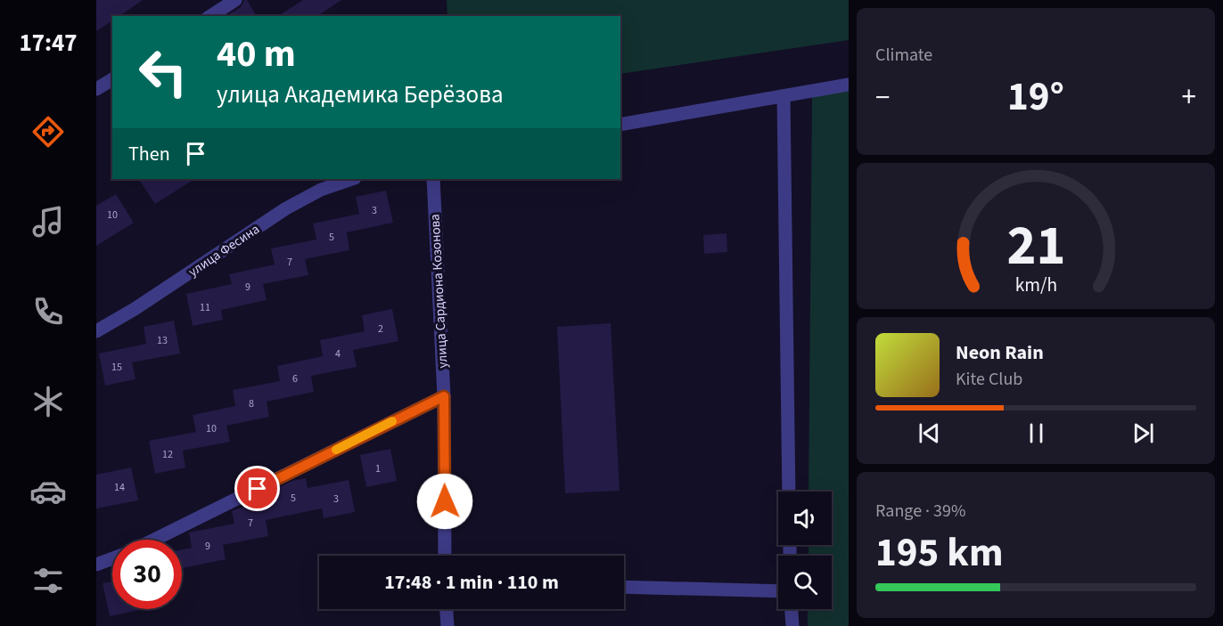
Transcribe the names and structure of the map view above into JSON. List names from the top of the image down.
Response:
{
  "streets": {
    "street": ["улица Фесина", "улица Сардиона Козонова"]
  },
  "house_numbers": [
    "3",
    "10",
    "5",
    "7",
    "9",
    "11",
    "2",
    "13",
    "4",
    "15",
    "6",
    "8",
    "10",
    "12",
    "1",
    "14",
    "5",
    "3",
    "7",
    "9"
  ],
  "page": {
    "tabs": "17:47",
    "tile": [
      "Climate",
      ["Range · 39%", "195 km"]
    ],
    "turn": ["40 m", "улица Академика Берёзова"],
    "heat": ["−", "19°", "+"],
    "then": "Then",
    "song": ["Neon Rain", "Kite Club"],
    "limit": "30",
    "trip": "17:48 · 1 min · 110 m",
    "gauge": ["21", "km/h"]
  }
}
